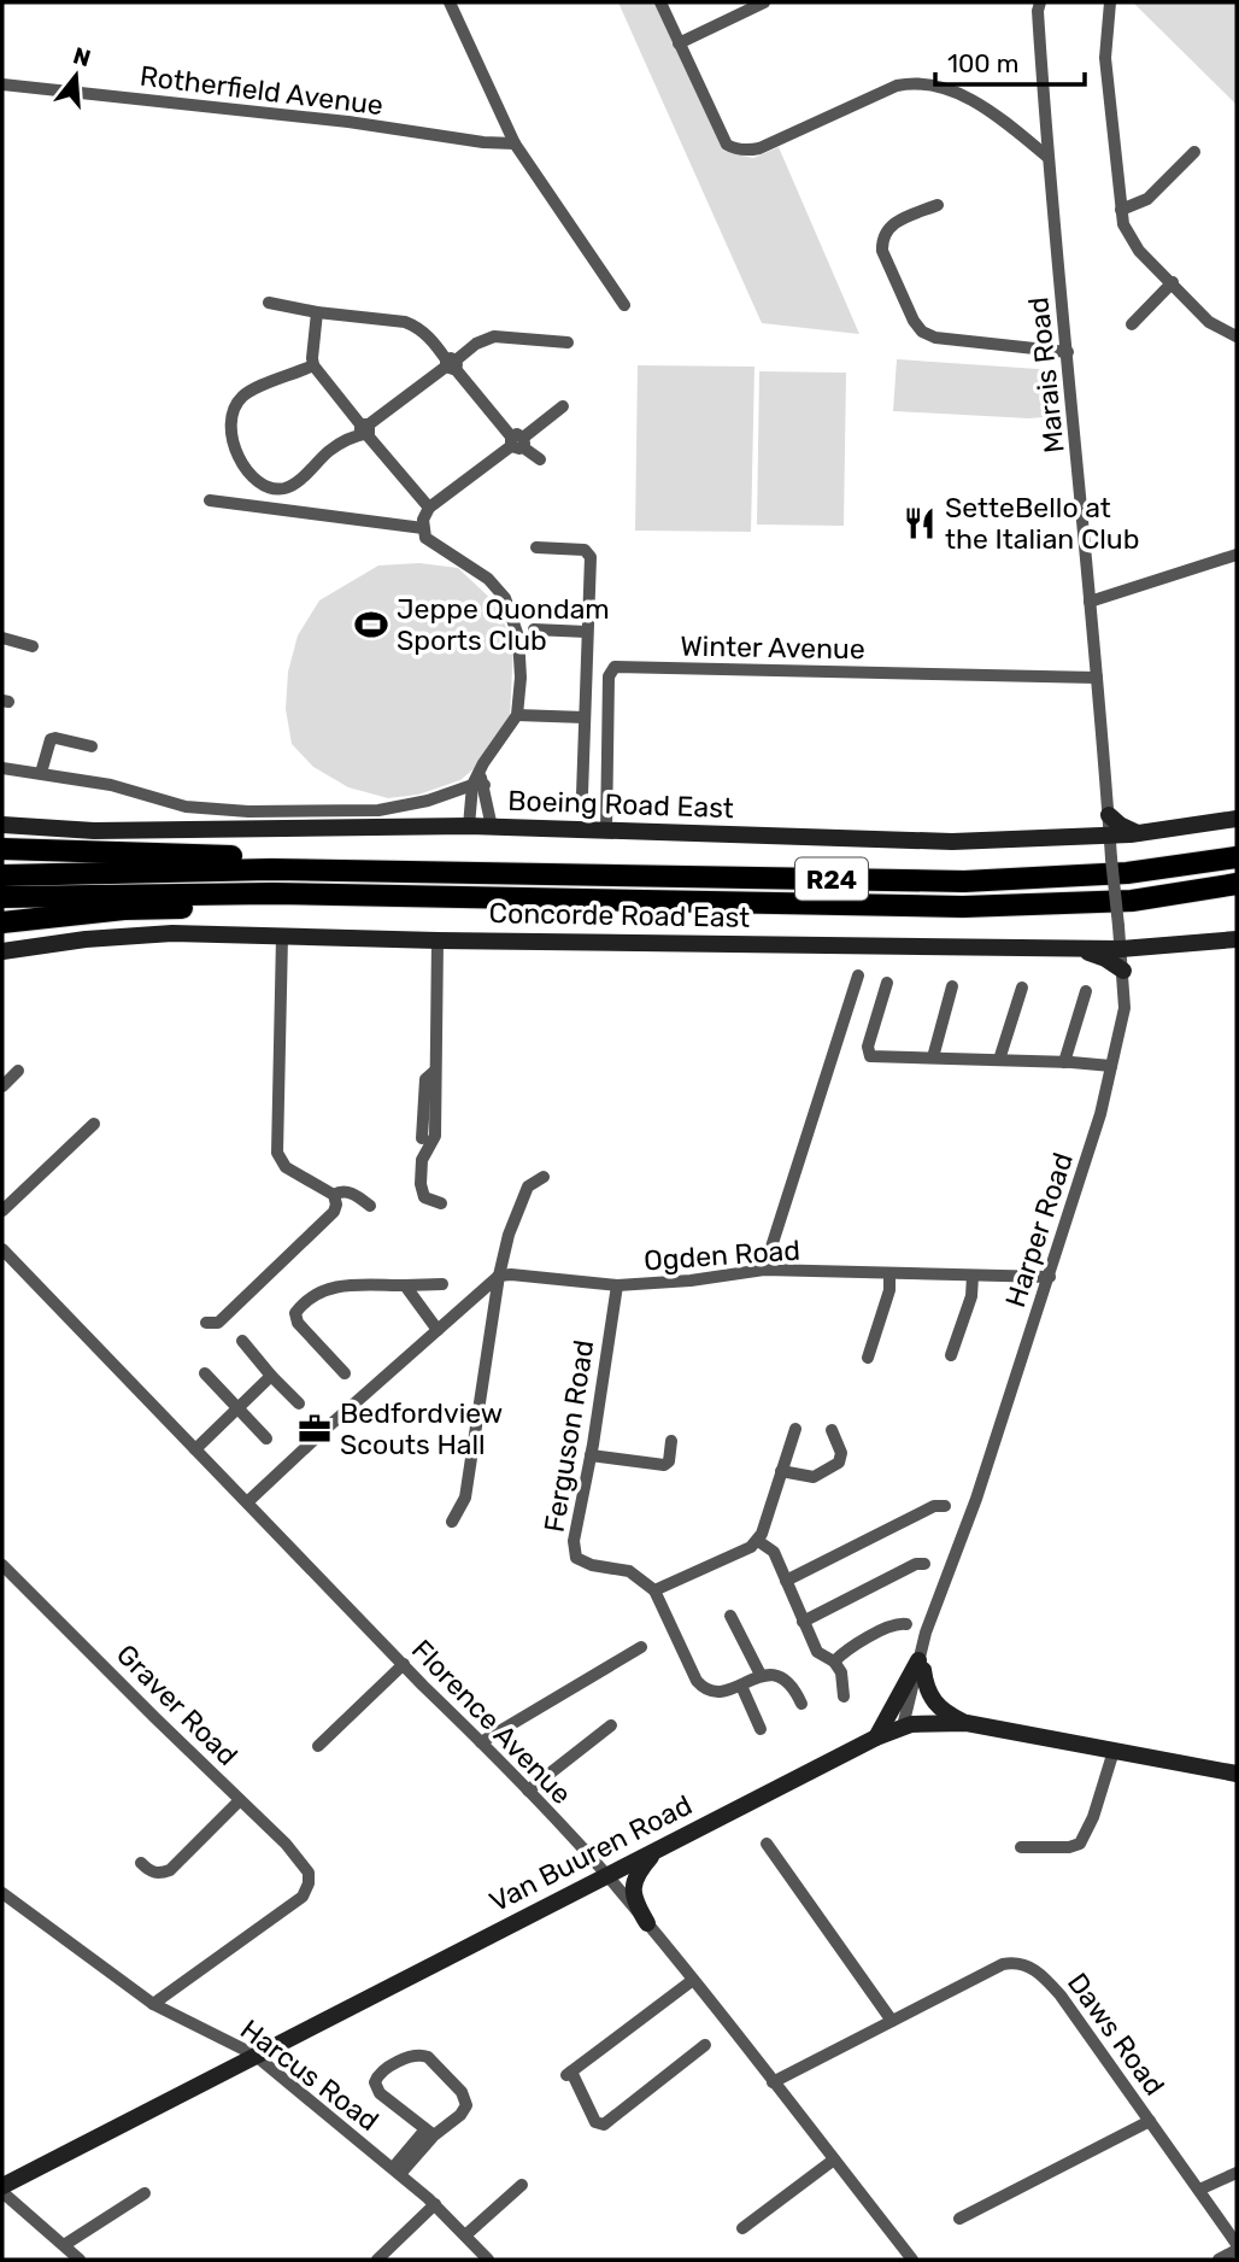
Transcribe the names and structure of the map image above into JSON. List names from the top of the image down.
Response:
{
  "streets": {
    "highway": ["R24"],
    "main road": ["Boeing Road East", "Concorde Road East", "Van Buuren Road"],
    "street": [
      "Rotherfield Avenue",
      "Marais Road",
      "Winter Avenue",
      "Harper Road",
      "Ogden Road",
      "Ferguson Road",
      "Graver Road",
      "Florence Avenue",
      "Daws Road",
      "Harcus Road"
    ]
  },
  "crossings": [
    ["Marais Road", "Winter Avenue"],
    ["Marais Road", "Boeing Road East"],
    ["Marais Road", "Harper Road"],
    ["Winter Avenue", "Boeing Road East"],
    ["Boeing Road East", "Harper Road"],
    ["Concorde Road East", "Harper Road"],
    ["Harper Road", "Ogden Road"],
    ["Harper Road", "Van Buuren Road"],
    ["Ogden Road", "Ferguson Road"],
    ["Graver Road", "Harcus Road"],
    ["Florence Avenue", "Van Buuren Road"],
    ["Florence Avenue", "Daws Road"],
    ["Van Buuren Road", "Harcus Road"]
  ],
  "places": {
    "restaurant": ["SetteBello at the Italian Club"],
    "sports": ["Jeppe Quondam Sports Club"],
    "office": ["Bedfordview Scouts Hall"]
  },
  "scale_bar": "100 m",
  "north": "top"
}
